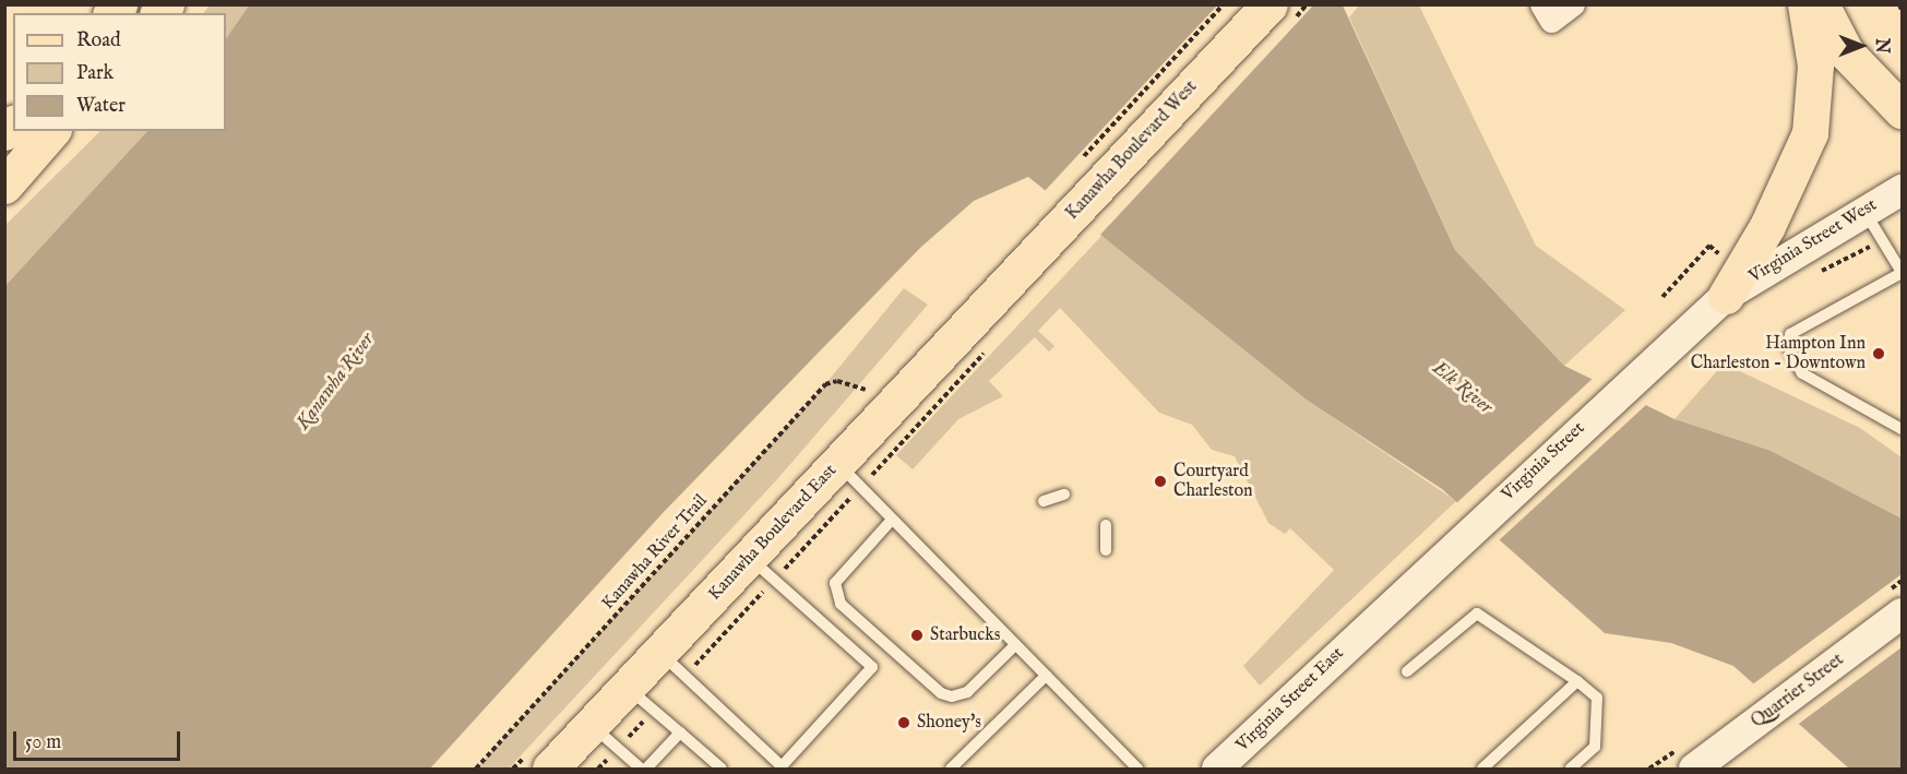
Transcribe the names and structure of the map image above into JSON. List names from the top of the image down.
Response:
{
  "streets": {
    "main road": [
      "Kanawha Boulevard West",
      "Virginia Street West",
      "Virginia Street",
      "Kanawha Boulevard East",
      "Quarrier Street",
      "Virginia Street East"
    ],
    "path": ["Kanawha River Trail"]
  },
  "crossings": [
    ["Kanawha Boulevard West", "Kanawha Boulevard East"],
    ["Virginia Street West", "Virginia Street"],
    ["Virginia Street", "Virginia Street East"]
  ],
  "water": ["Kanawha River", "Elk River"],
  "places": [
    "Hampton Inn Charleston - Downtown",
    "Courtyard Charleston",
    "Starbucks",
    "Shoney's"
  ],
  "legend": ["Road", "Park", "Water"],
  "scale_bar": "50 m",
  "north": "right"
}
